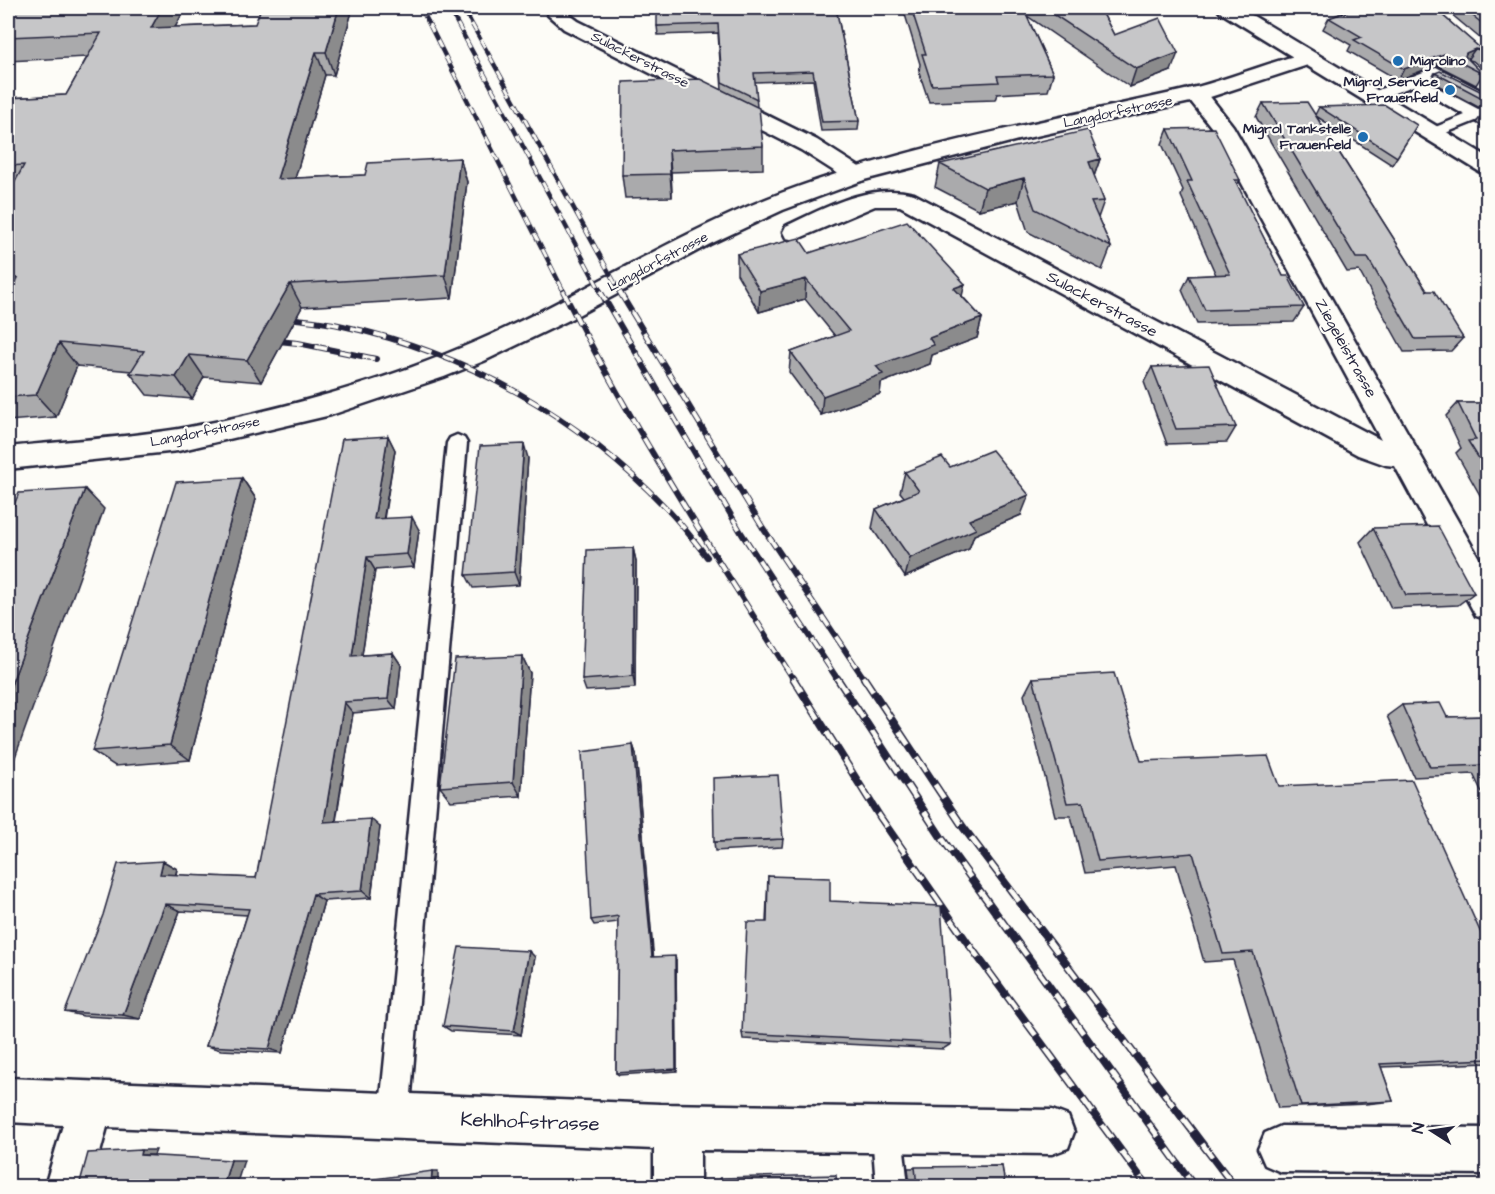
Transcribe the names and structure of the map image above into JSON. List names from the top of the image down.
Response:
{
  "streets": {
    "street": [
      "Sulackerstrasse",
      "Langdorfstrasse",
      "Ziegeleistrasse",
      "Kehlhofstrasse"
    ]
  },
  "crossings": [
    ["Sulackerstrasse", "Langdorfstrasse"],
    ["Sulackerstrasse", "Ziegeleistrasse"],
    ["Langdorfstrasse", "Ziegeleistrasse"]
  ],
  "places": ["Migrolino", "Migrol Service Frauenfeld", "Migrol Tankstelle Frauenfeld"],
  "north": "left"
}
